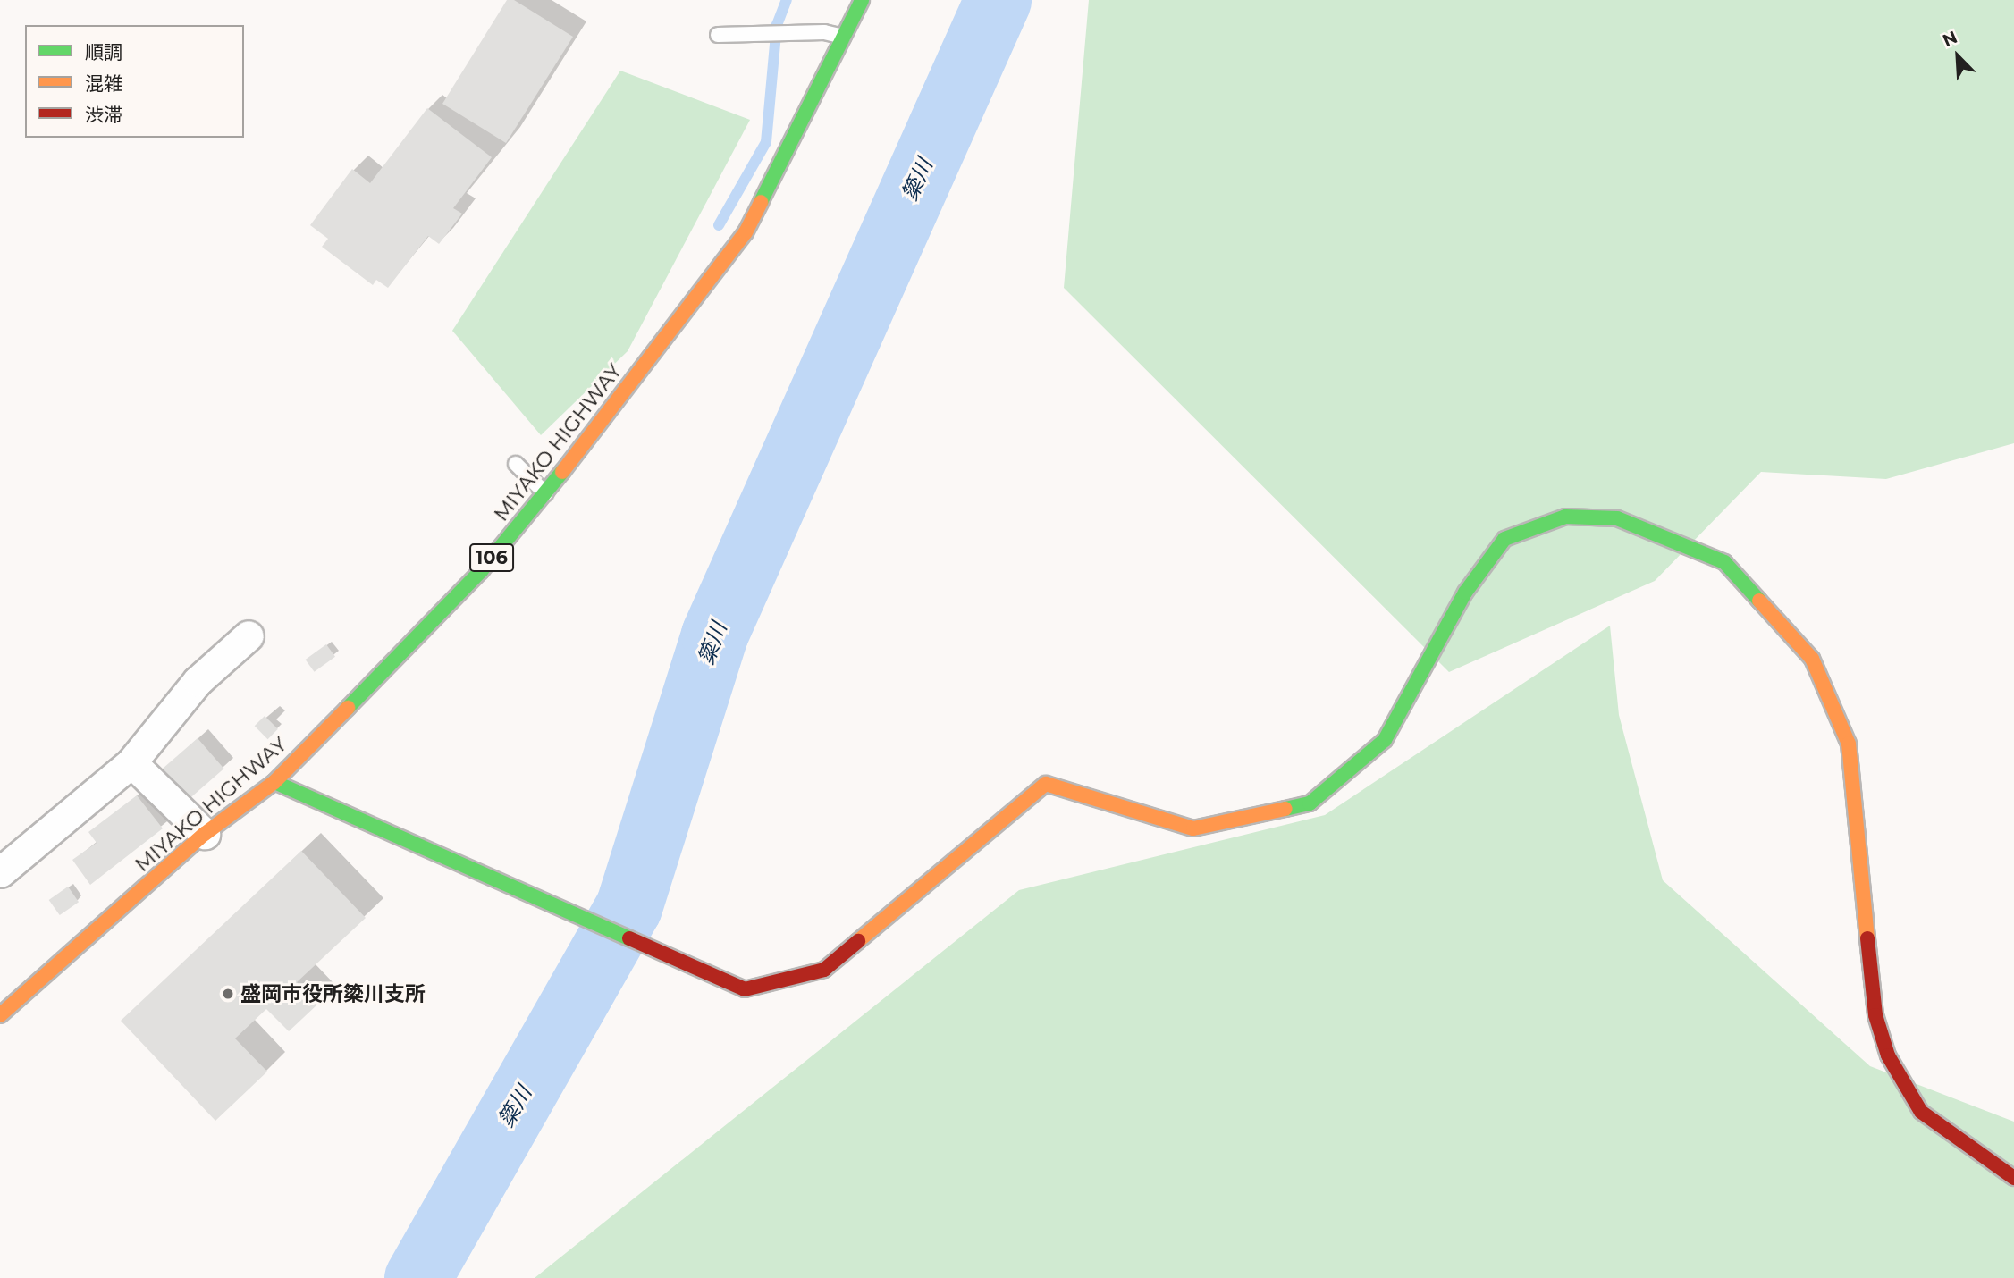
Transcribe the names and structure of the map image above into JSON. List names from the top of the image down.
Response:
{
  "streets": {
    "main road": ["MIYAKO HIGHWAY", "106"]
  },
  "water": ["簗川"],
  "places": ["盛岡市役所簗川支所"],
  "legend": ["順調", "混雑", "渋滞"],
  "north": "top left"
}
